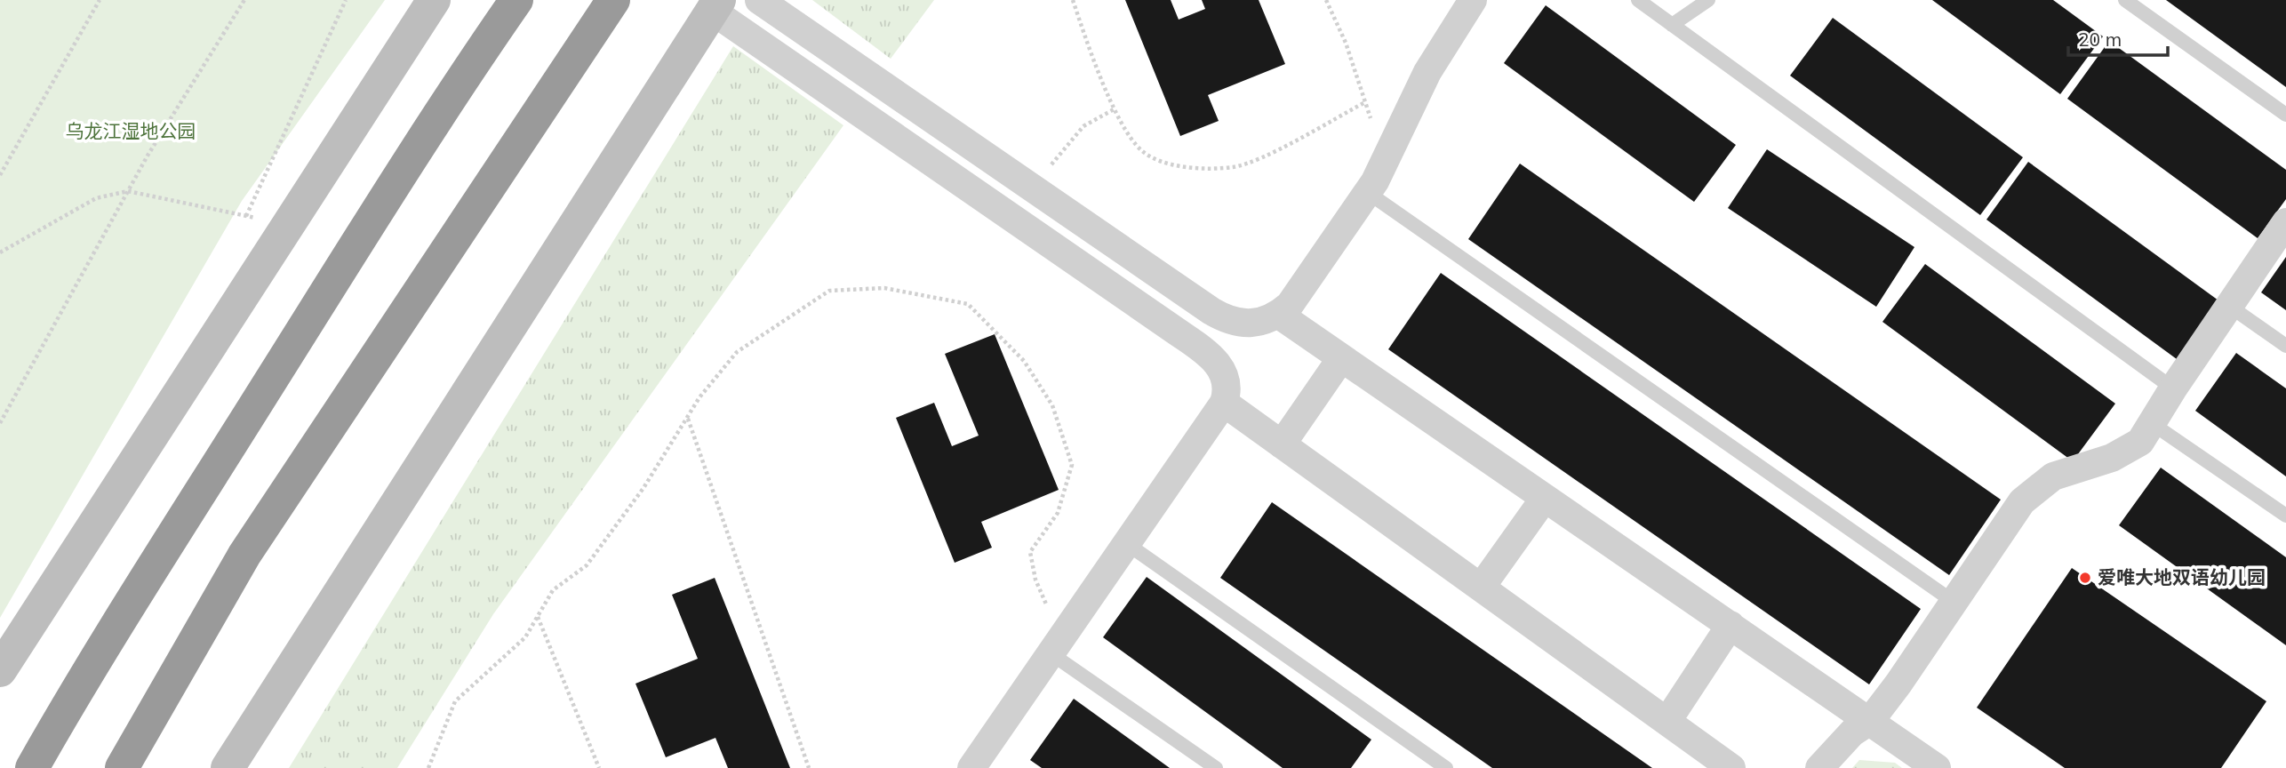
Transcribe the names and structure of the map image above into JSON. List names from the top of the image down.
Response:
{
  "parks": ["乌龙江湿地公园"],
  "places": ["爱唯大地双语幼儿园"],
  "scale_bar": "20 m"
}
